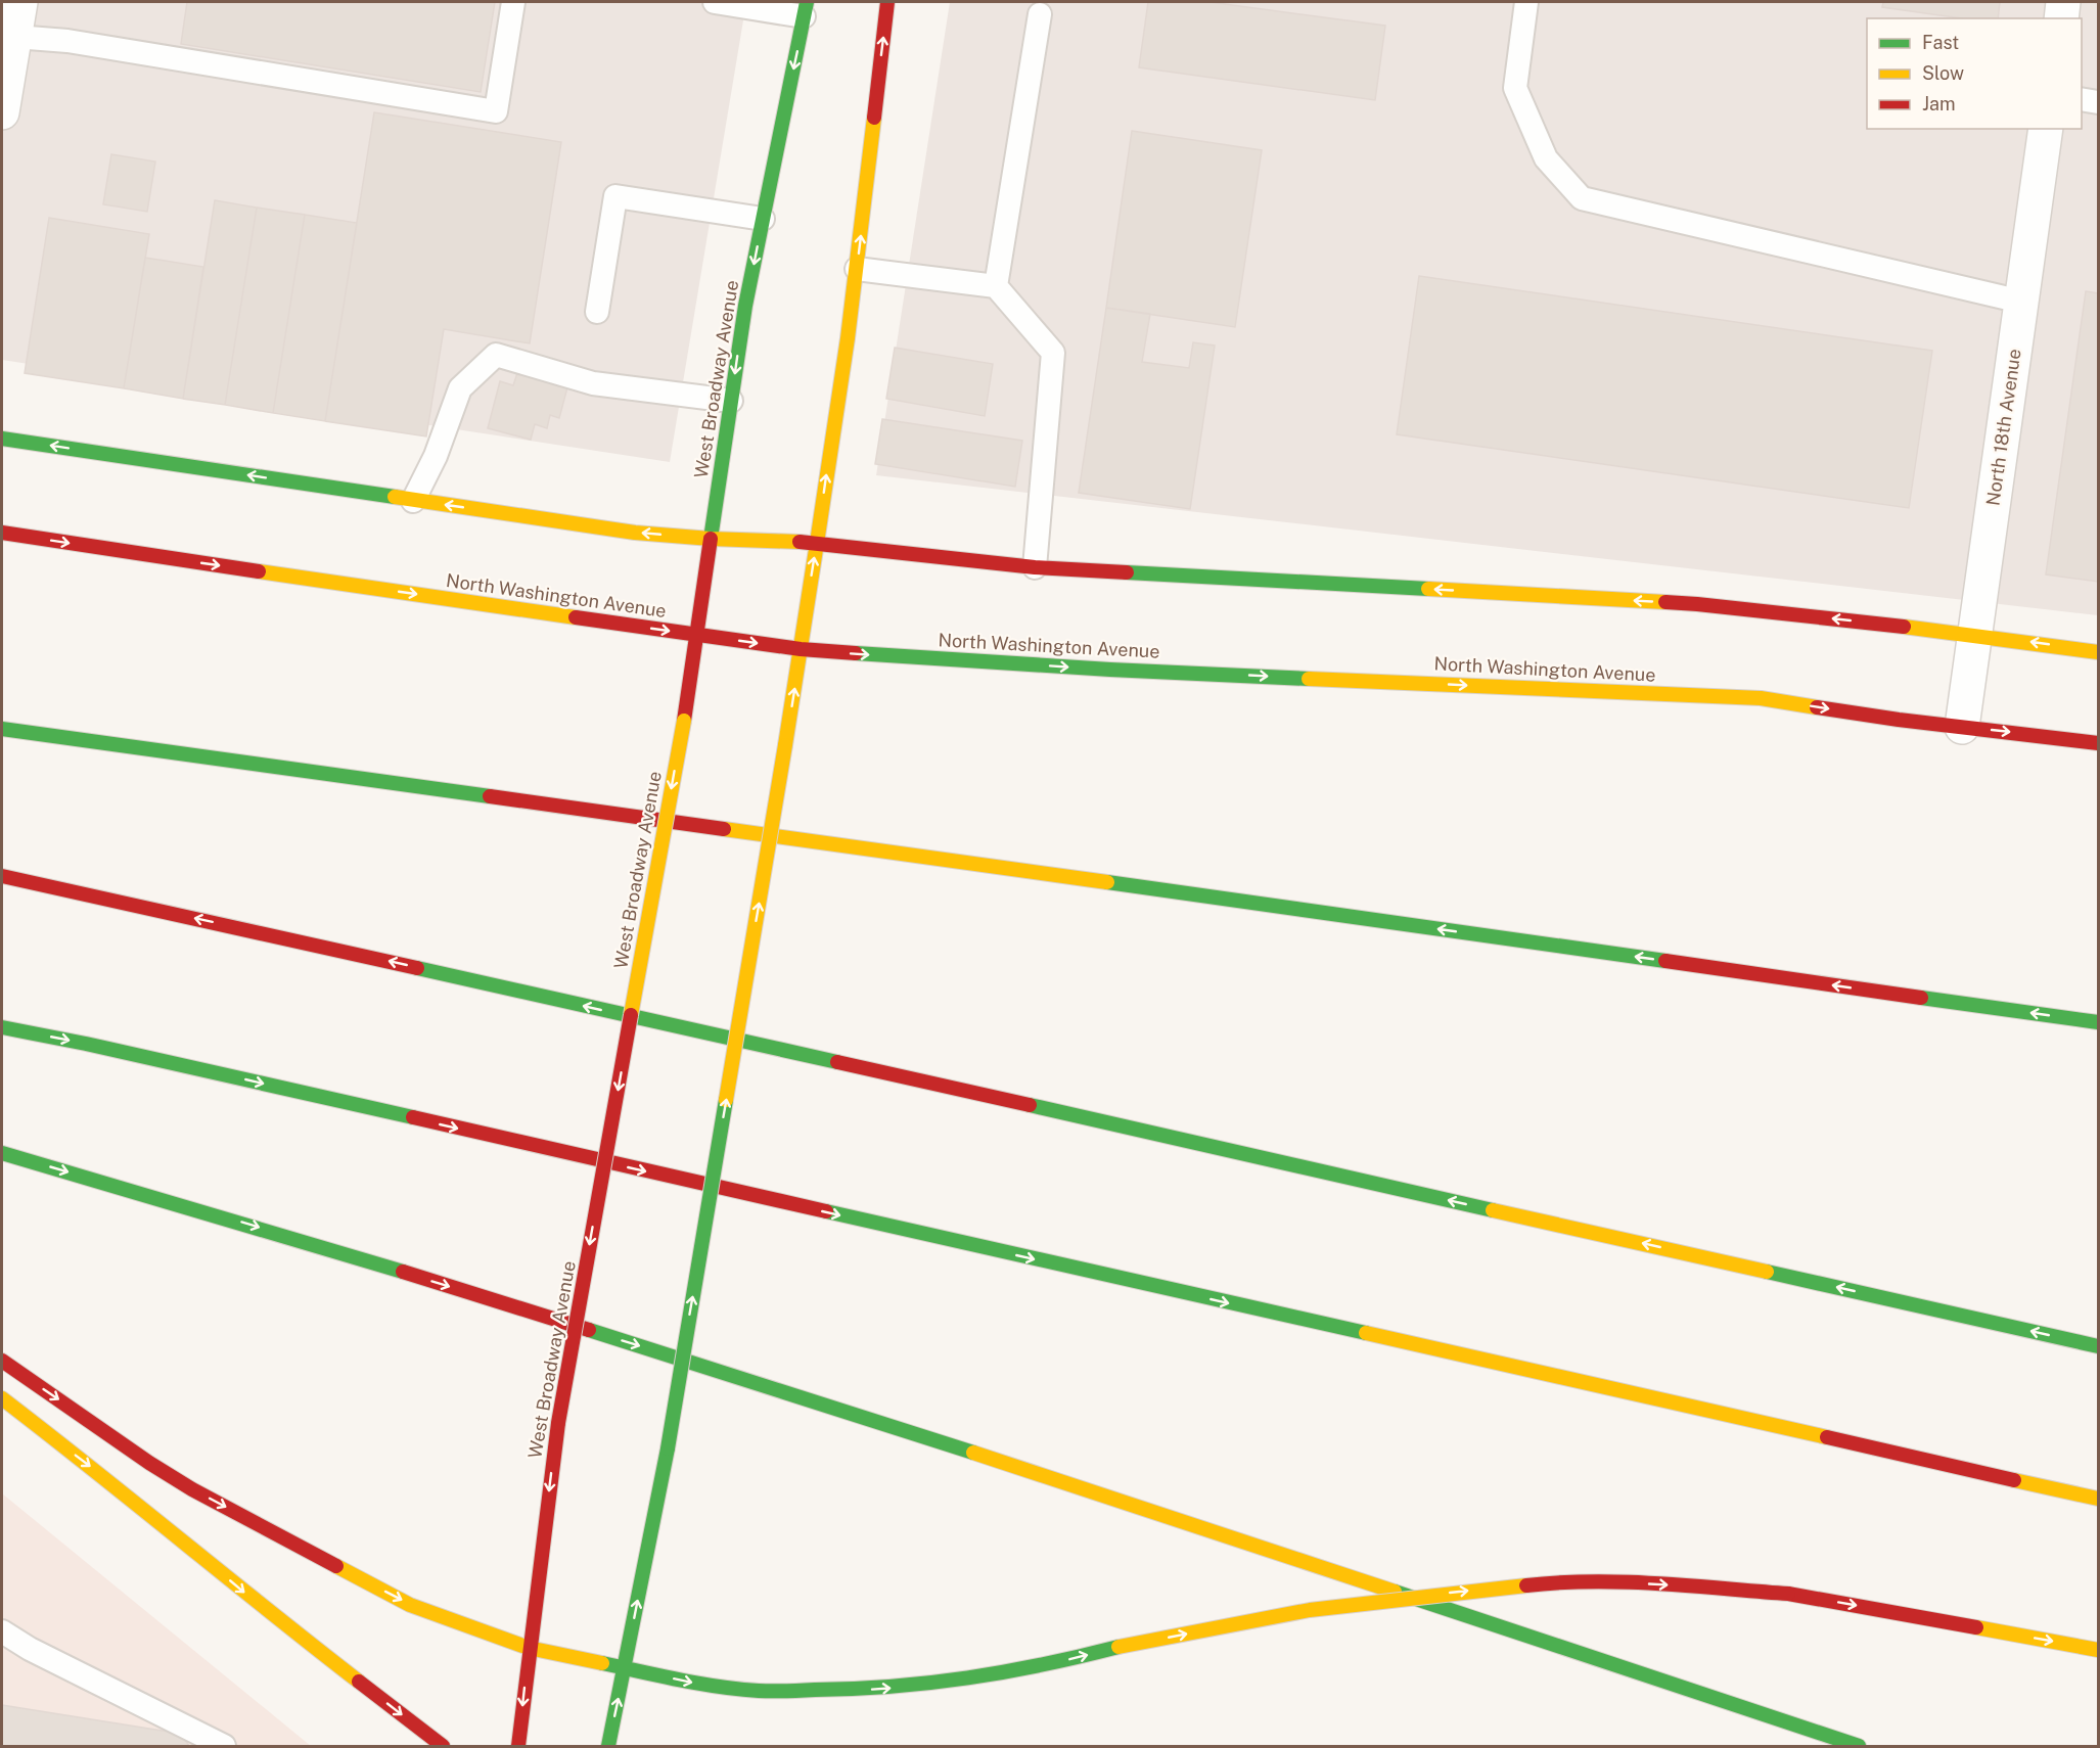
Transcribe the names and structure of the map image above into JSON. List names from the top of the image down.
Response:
{
  "streets": {
    "main road": ["West Broadway Avenue", "North Washington Avenue"],
    "street": ["North 18th Avenue"]
  },
  "crossings": [
    ["West Broadway Avenue", "North Washington Avenue"],
    ["North 18th Avenue", "North Washington Avenue"]
  ],
  "legend": ["Fast", "Slow", "Jam"]
}
